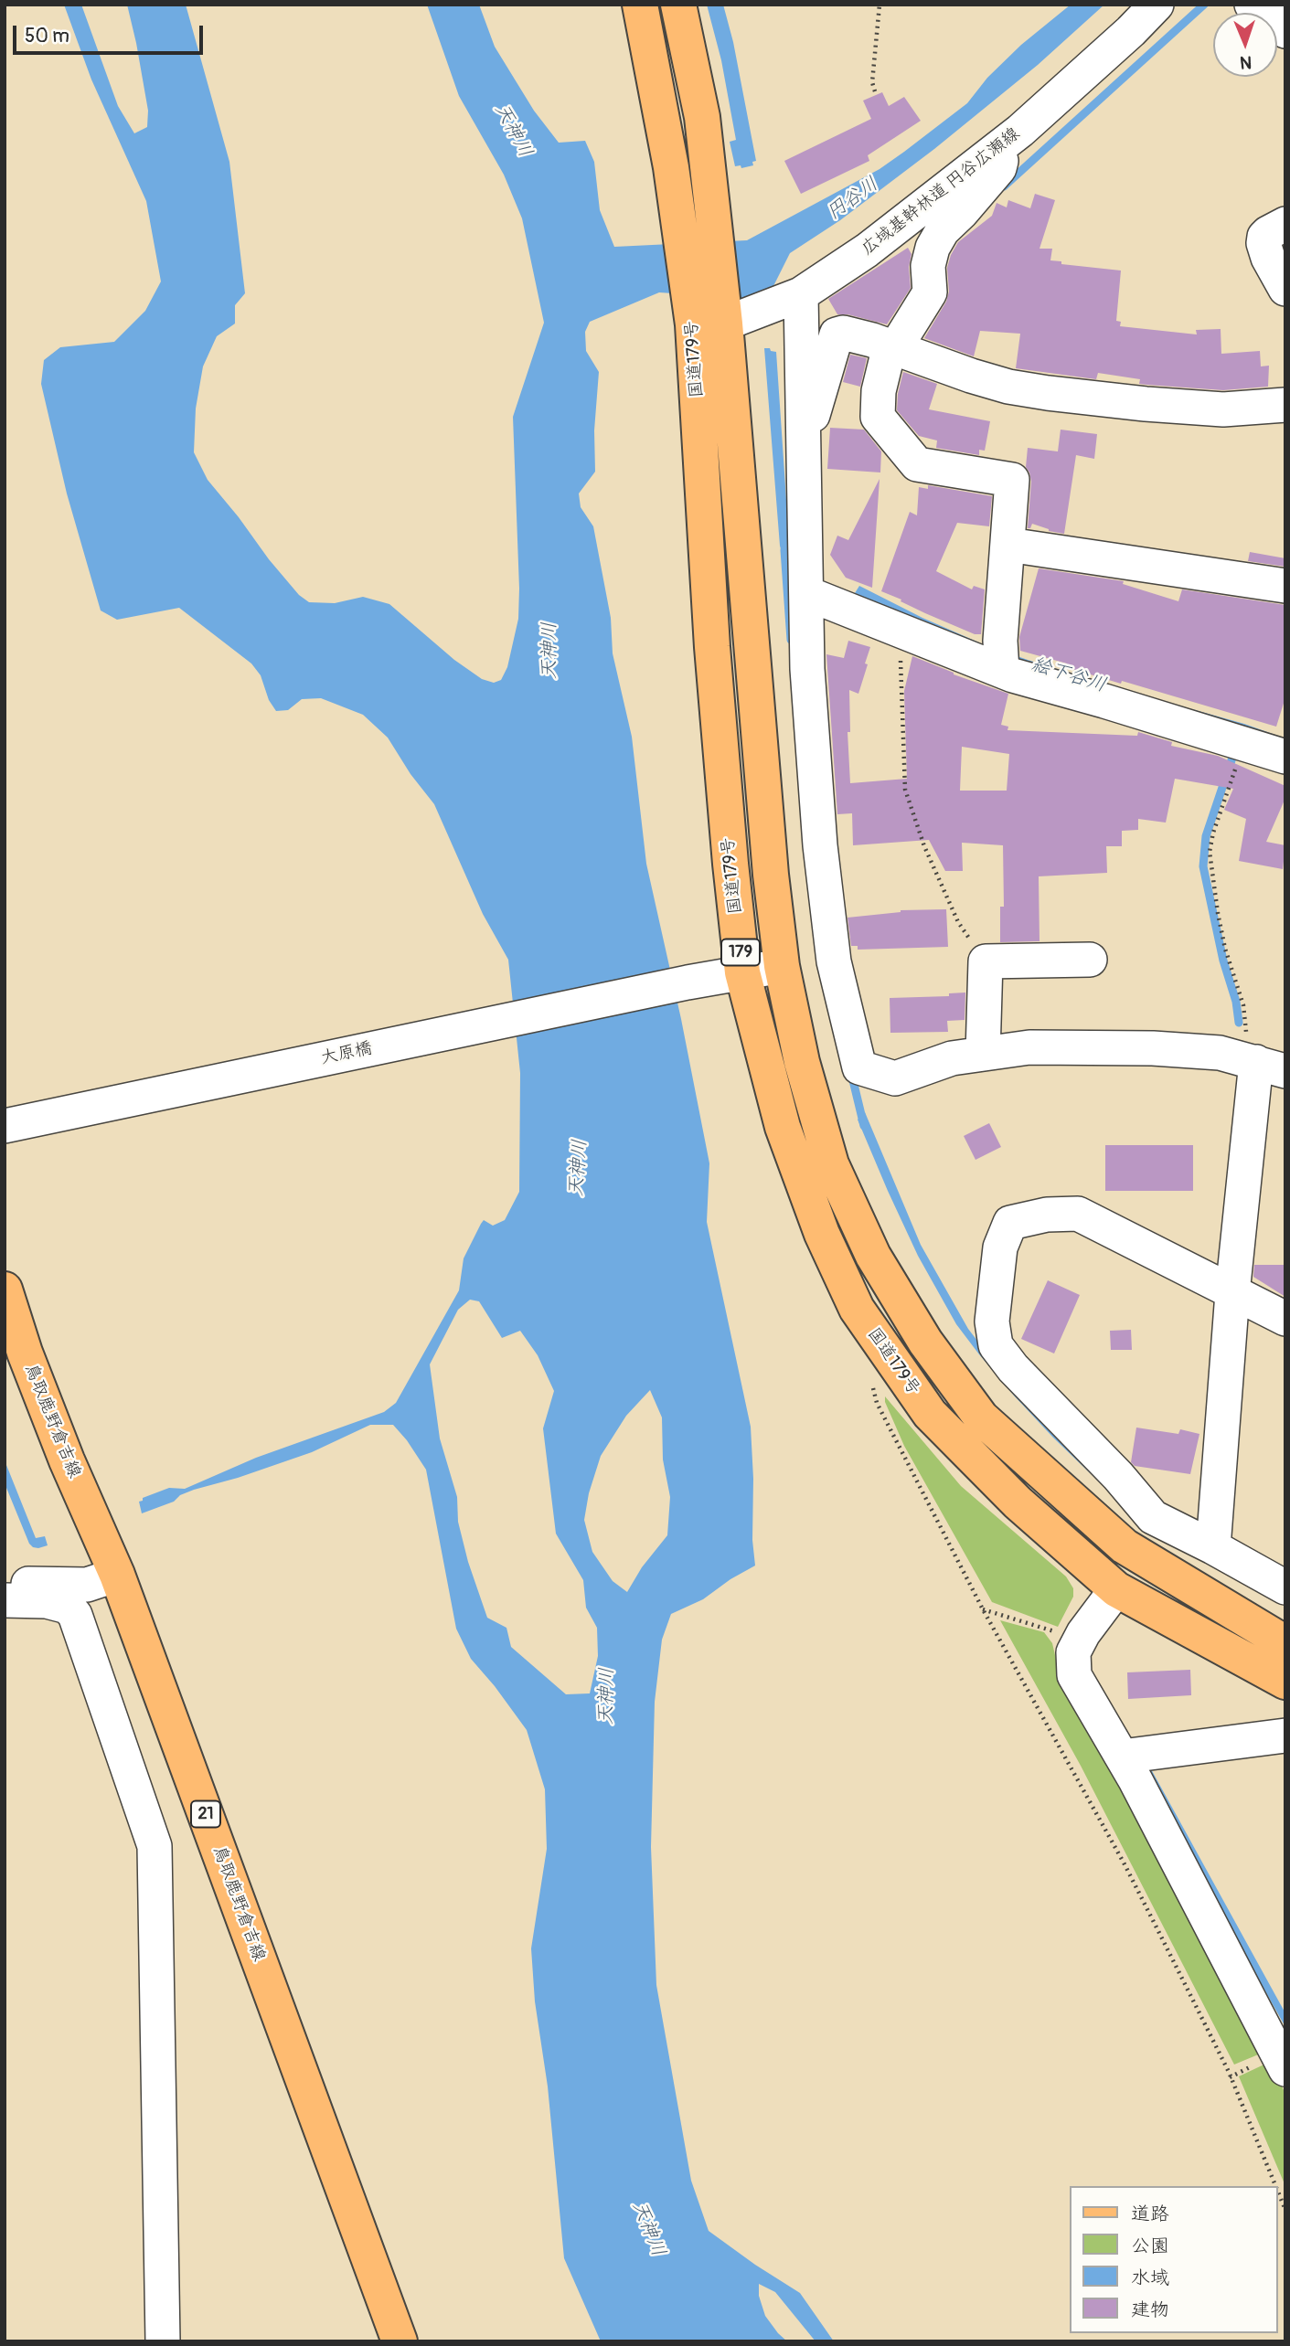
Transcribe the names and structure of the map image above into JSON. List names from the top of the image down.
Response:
{
  "streets": {
    "main road": [
      "国道179号",
      "179",
      "鳥取鹿野倉吉線",
      "21"
    ],
    "street": ["広域基幹林道 円谷広瀬線", "大原橋"]
  },
  "crossings": [
    ["広域基幹林道 円谷広瀬線", "国道179号"],
    ["国道179号", "大原橋"]
  ],
  "water": ["天神川", "円谷川", "絵下谷川"],
  "legend": [
    "道路",
    "公園",
    "水域",
    "建物"
  ],
  "scale_bar": "50 m",
  "north": "bottom"
}
